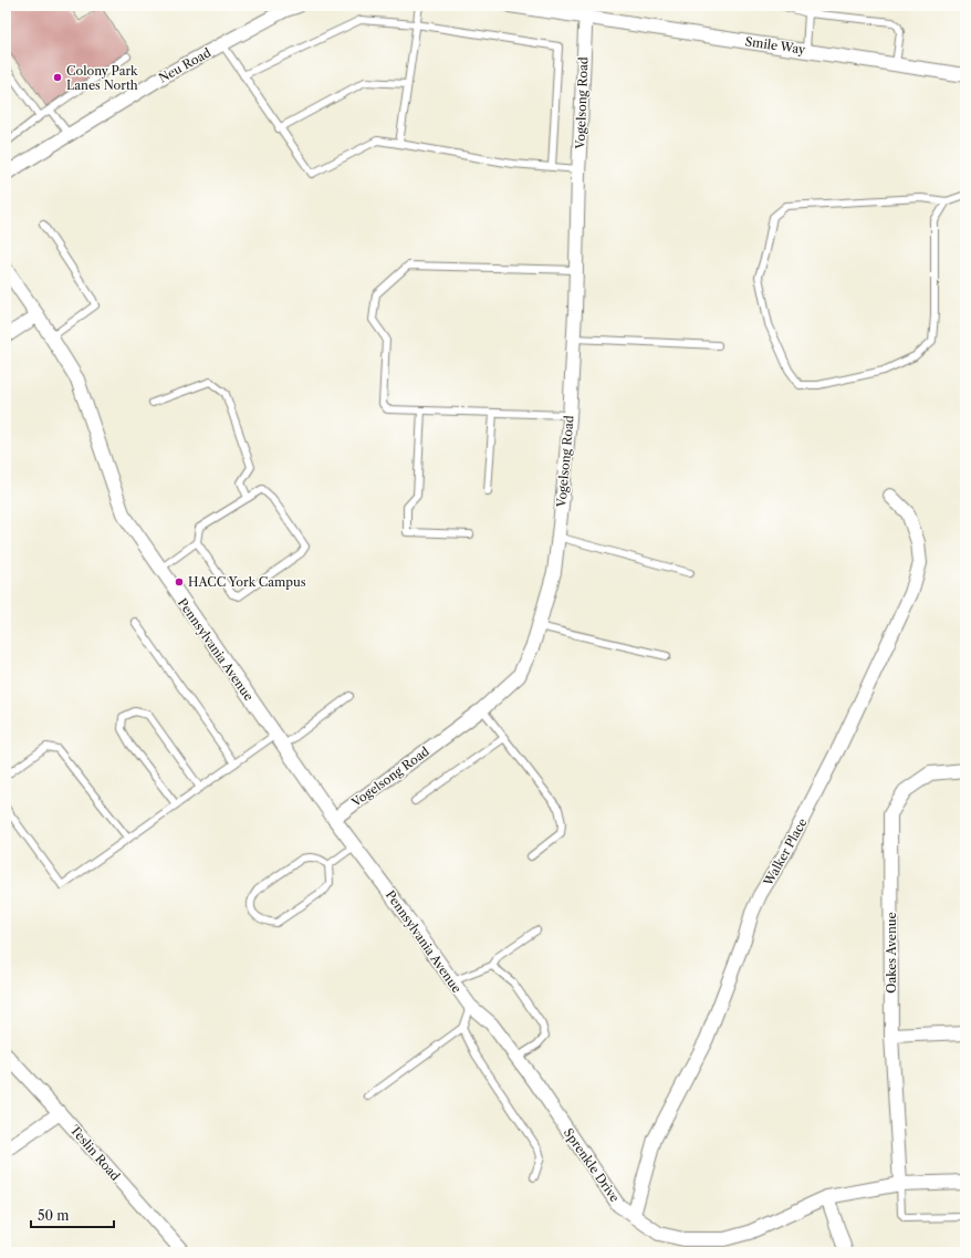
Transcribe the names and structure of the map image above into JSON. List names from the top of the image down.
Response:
{
  "streets": {
    "street": [
      "Smile Way",
      "Neu Road",
      "Vogelsong Road",
      "Pennsylvania Avenue",
      "Walker Place",
      "Oakes Avenue",
      "Teslin Road",
      "Sprenkle Drive"
    ]
  },
  "crossings": [
    ["Smile Way", "Vogelsong Road"],
    ["Vogelsong Road", "Pennsylvania Avenue"],
    ["Pennsylvania Avenue", "Sprenkle Drive"],
    ["Walker Place", "Sprenkle Drive"],
    ["Oakes Avenue", "Sprenkle Drive"]
  ],
  "places": ["Colony Park Lanes North", "HACC York Campus"],
  "scale_bar": "50 m"
}
